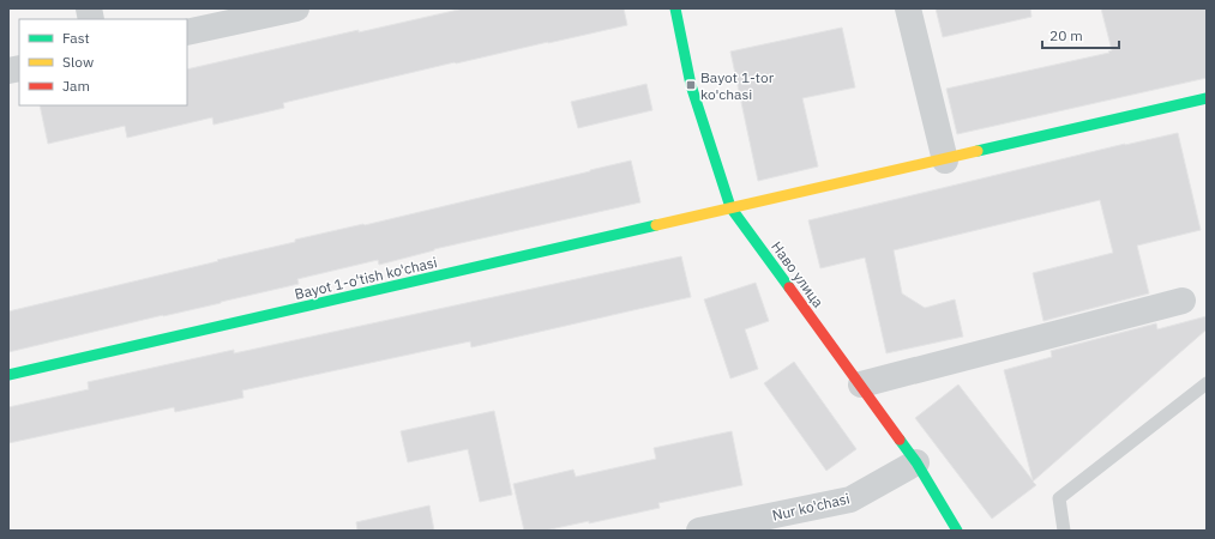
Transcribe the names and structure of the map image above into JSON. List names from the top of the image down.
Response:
{
  "streets": {
    "street": ["Наво улица", "Bayot 1-o'tish ko'chasi", "Nur ko'chasi"]
  },
  "crossings": [
    ["Наво улица", "Bayot 1-o'tish ko'chasi"],
    ["Наво улица", "Nur ko'chasi"]
  ],
  "places": {
    "transit": ["Bayot 1-tor ko'chasi"]
  },
  "legend": ["Fast", "Slow", "Jam"],
  "scale_bar": "20 m"
}
